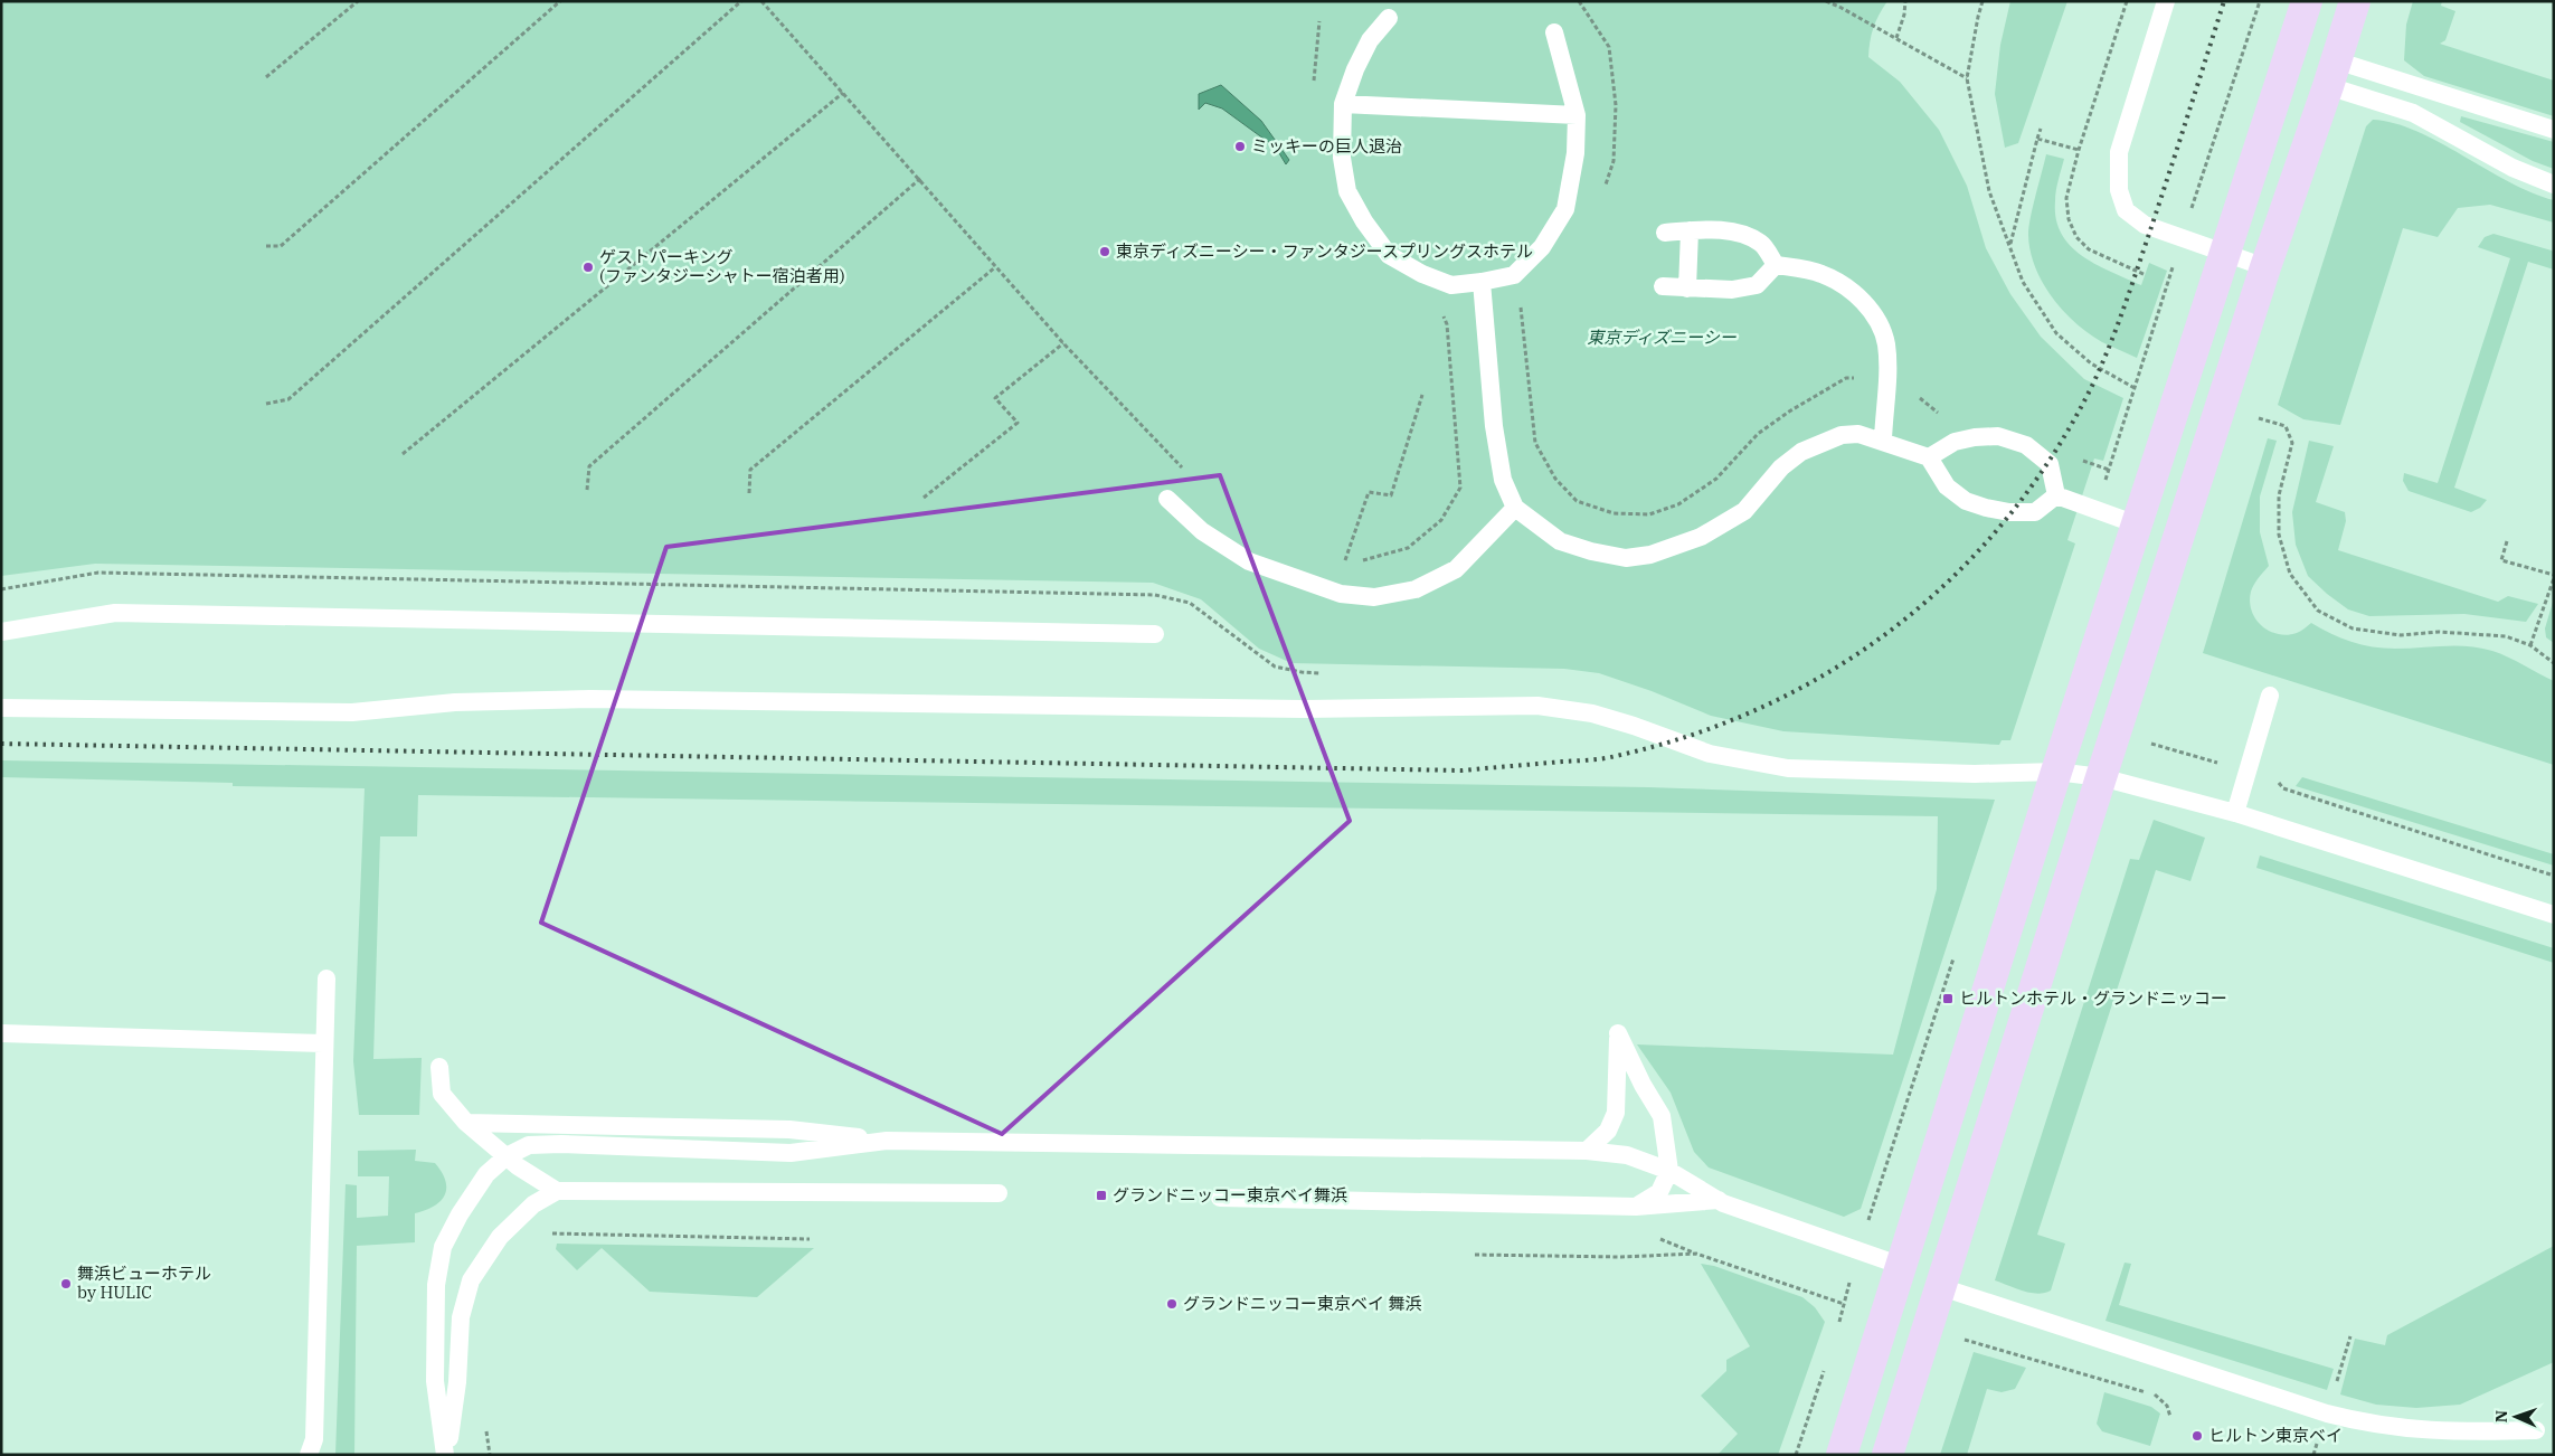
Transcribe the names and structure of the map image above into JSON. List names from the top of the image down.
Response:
{
  "parks": ["東京ディズニーシー"],
  "places": {
    "other": [
      "ミッキーの巨人退治",
      "東京ディズニーシー・ファンタジースプリングスホテル",
      "ゲストパーキング (ファンタジーシャトー宿泊者用)",
      "舞浜ビューホテル by HULIC",
      "グランドニッコー東京ベイ 舞浜",
      "ヒルトン東京ベイ"
    ],
    "transit": ["ヒルトンホテル・グランドニッコー", "グランドニッコー東京ベイ舞浜"]
  },
  "north": "left"
}
